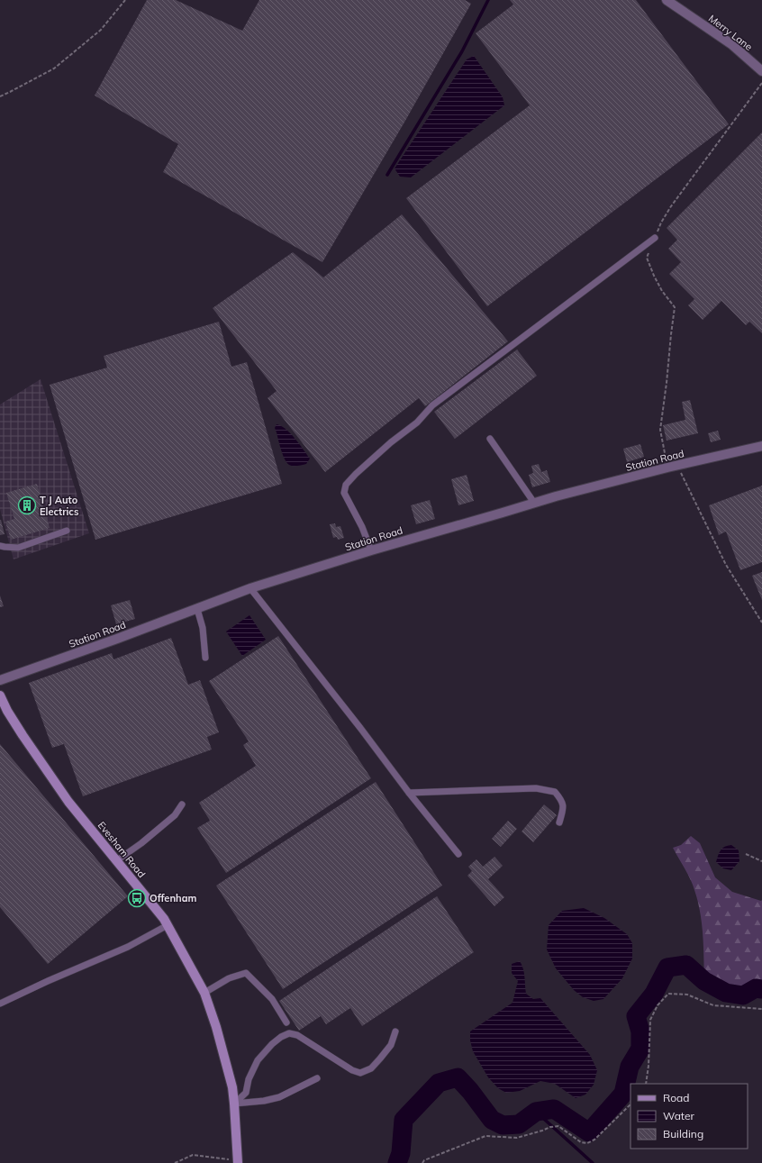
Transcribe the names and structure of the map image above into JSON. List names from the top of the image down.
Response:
{
  "streets": {
    "main road": ["Evesham Road"],
    "street": ["Merry Lane", "Station Road"]
  },
  "places": {
    "building": ["T J Auto Electrics"],
    "bus stop": ["Offenham"]
  },
  "legend": ["Road", "Water", "Building"]
}
